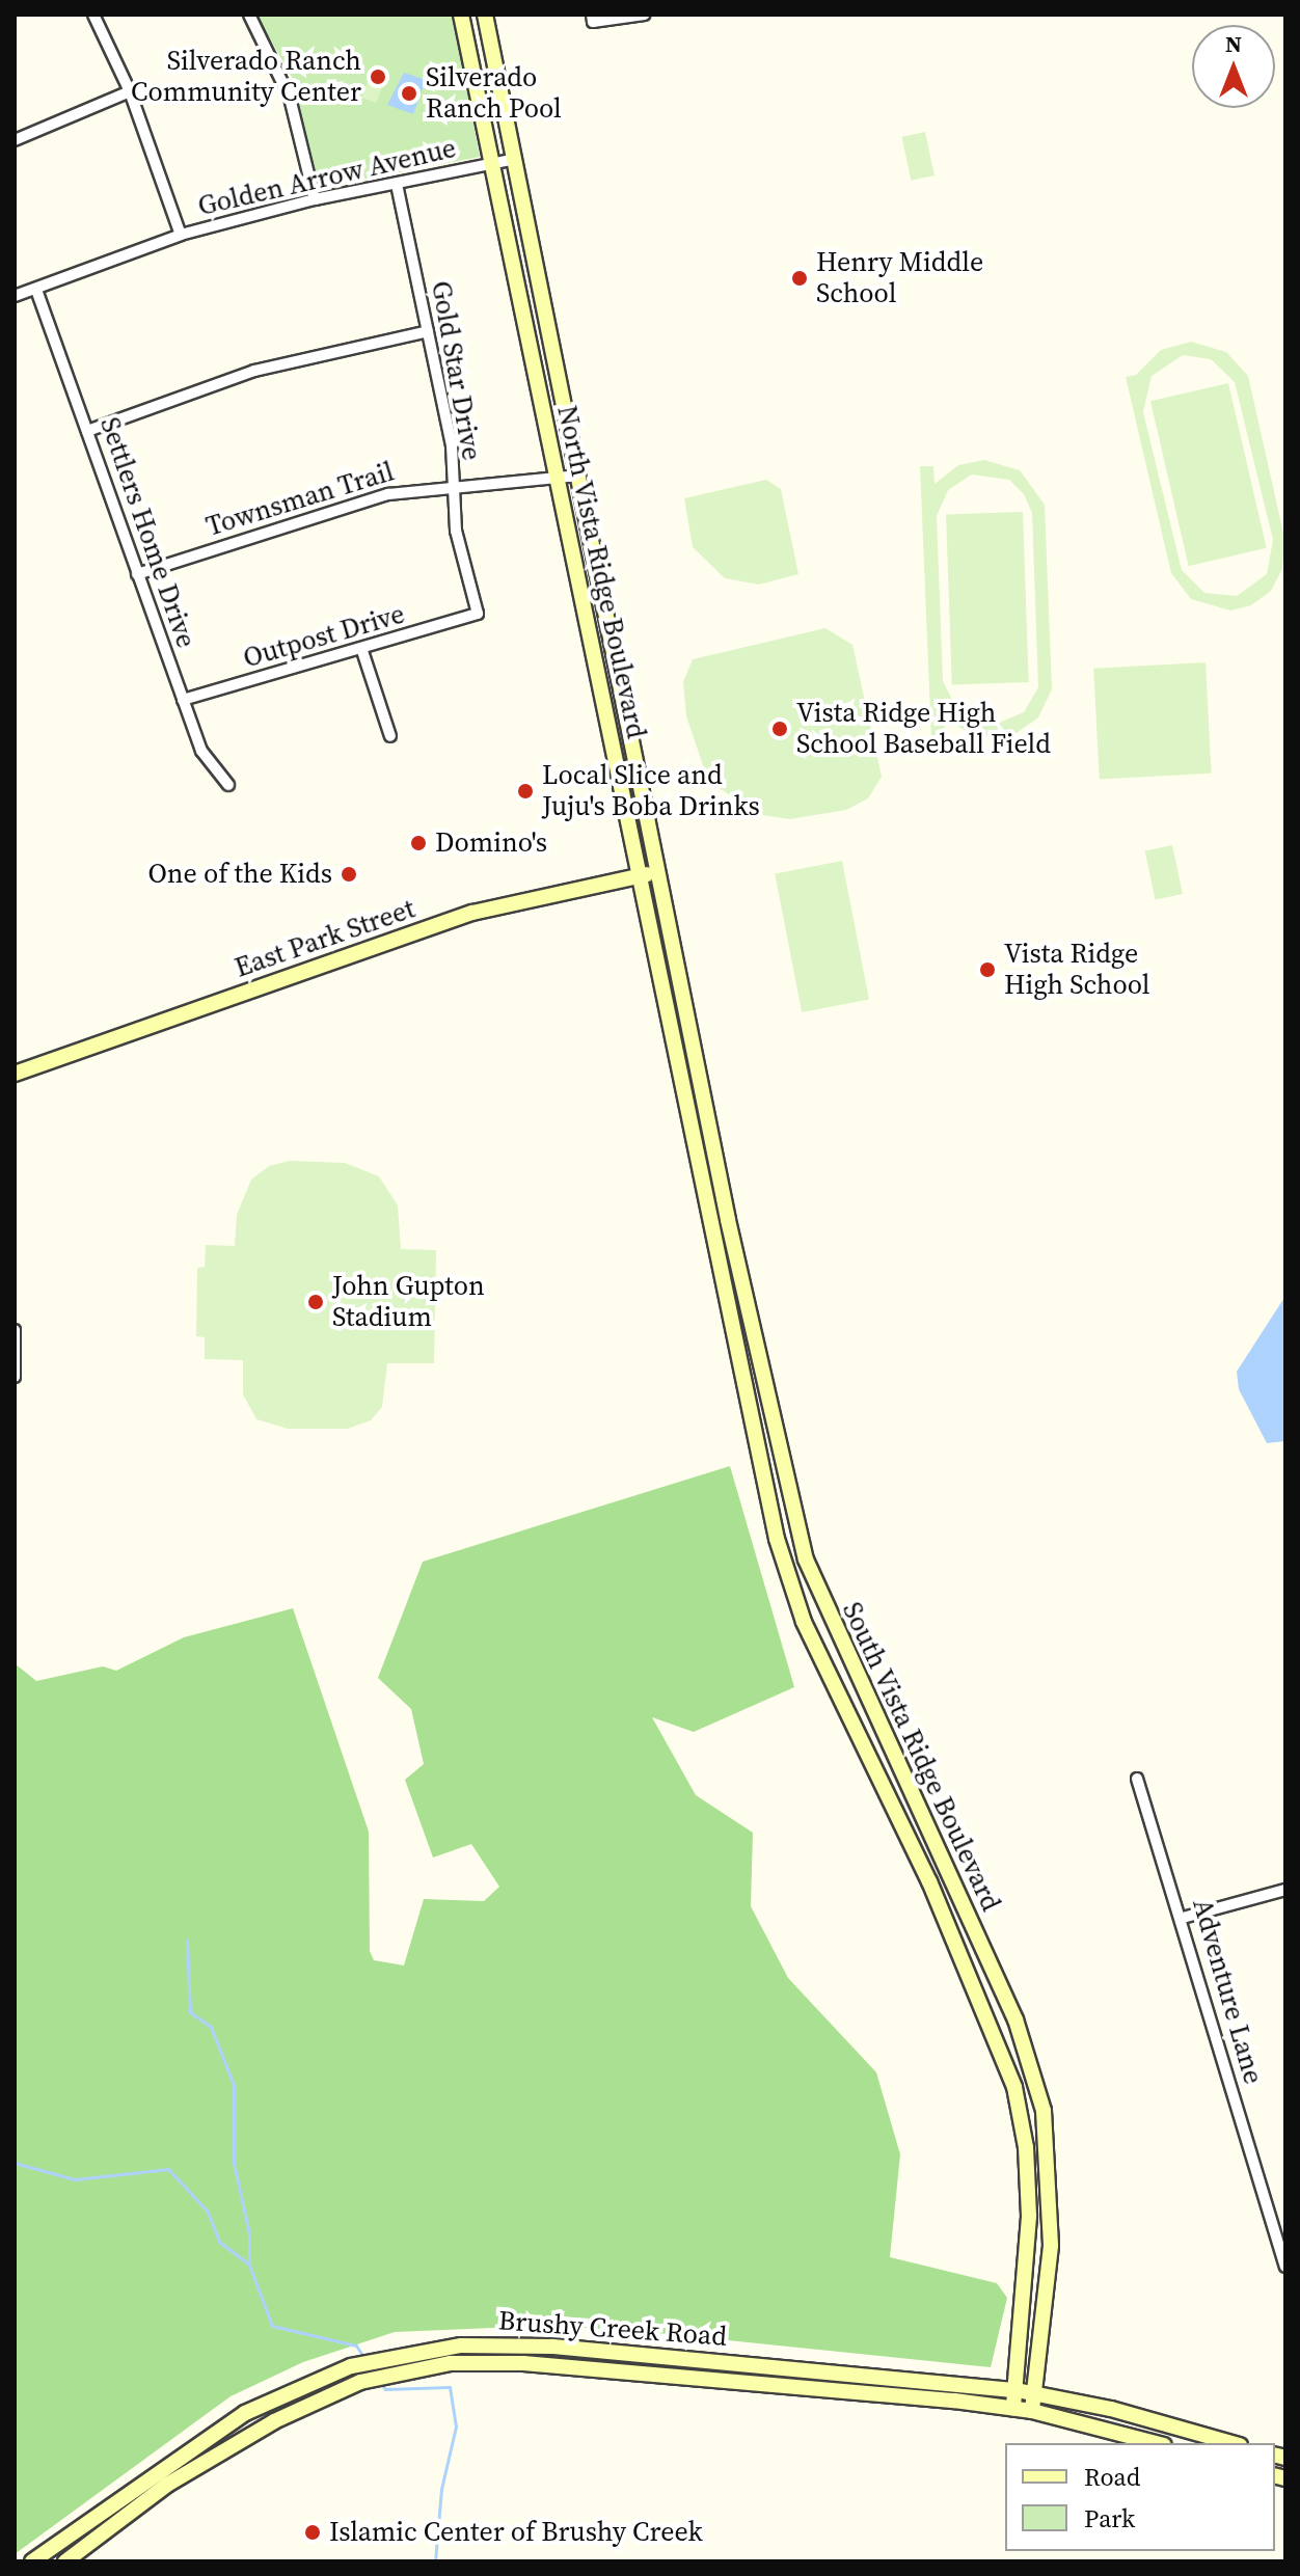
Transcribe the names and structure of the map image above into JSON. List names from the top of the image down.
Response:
{
  "streets": {
    "street": [
      "Golden Arrow Avenue",
      "Gold Star Drive",
      "Townsman Trail",
      "Settlers Home Drive",
      "North Vista Ridge Boulevard",
      "Outpost Drive",
      "East Park Street",
      "South Vista Ridge Boulevard",
      "Adventure Lane",
      "Brushy Creek Road"
    ]
  },
  "crossings": [
    ["Golden Arrow Avenue", "Gold Star Drive"],
    ["Golden Arrow Avenue", "Settlers Home Drive"],
    ["Golden Arrow Avenue", "North Vista Ridge Boulevard"],
    ["Gold Star Drive", "Townsman Trail"],
    ["Gold Star Drive", "Outpost Drive"],
    ["Townsman Trail", "Settlers Home Drive"],
    ["Townsman Trail", "North Vista Ridge Boulevard"],
    ["Settlers Home Drive", "Outpost Drive"],
    ["North Vista Ridge Boulevard", "East Park Street"],
    ["North Vista Ridge Boulevard", "South Vista Ridge Boulevard"],
    ["South Vista Ridge Boulevard", "Brushy Creek Road"]
  ],
  "places": [
    "Silverado Ranch Community Center",
    "Silverado Ranch Pool",
    "Henry Middle School",
    "Vista Ridge High School Baseball Field",
    "Local Slice and Juju's Boba Drinks",
    "Domino's",
    "One of the Kids",
    "Vista Ridge High School",
    "John Gupton Stadium",
    "Islamic Center of Brushy Creek"
  ],
  "legend": ["Road", "Park"],
  "north": "top"
}
